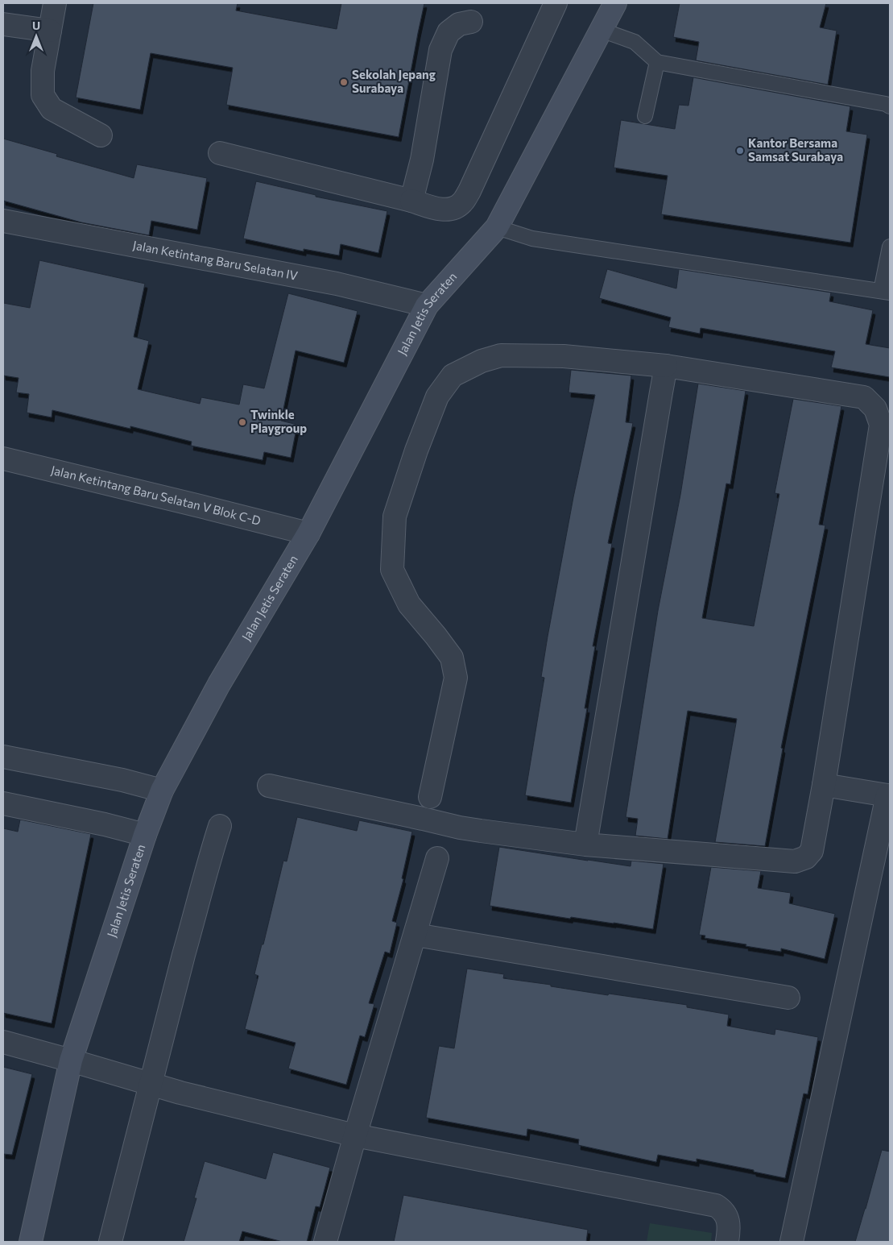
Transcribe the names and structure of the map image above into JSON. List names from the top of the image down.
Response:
{
  "streets": {
    "street": ["Jalan Ketintang Baru Selatan IV", "Jalan Jetis Seraten", "Jalan Ketintang Baru Selatan V Blok C-D"]
  },
  "crossings": [
    ["Jalan Ketintang Baru Selatan IV", "Jalan Jetis Seraten"],
    ["Jalan Jetis Seraten", "Jalan Ketintang Baru Selatan V Blok C-D"]
  ],
  "places": ["Sekolah Jepang Surabaya", "Kantor Bersama Samsat Surabaya", "Twinkle Playgroup"],
  "north": "top"
}
